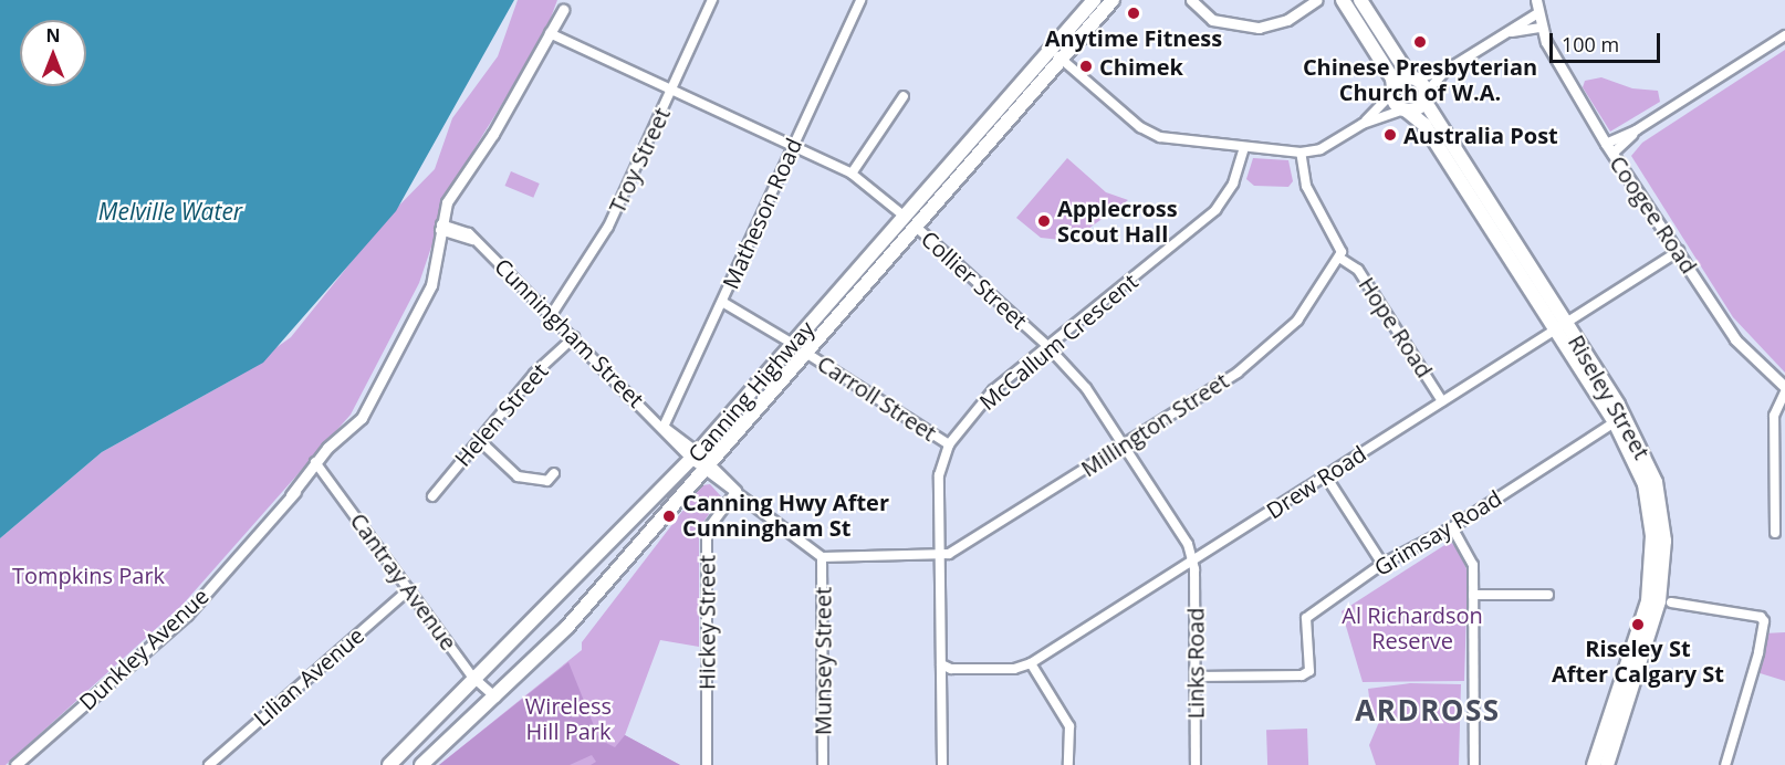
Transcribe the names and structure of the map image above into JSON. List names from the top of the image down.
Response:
{
  "streets": {
    "highway": ["Canning Highway", "Riseley Street"],
    "street": [
      "Troy Street",
      "Matheson Road",
      "Coogee Road",
      "Collier Street",
      "Hope Road",
      "Cunningham Street",
      "McCallum Crescent",
      "Carroll Street",
      "Helen Street",
      "Millington Street",
      "Drew Road",
      "Grimsay Road",
      "Cantray Avenue",
      "Hickey Street",
      "Dunkley Avenue",
      "Munsey Street",
      "Links Road",
      "Lilian Avenue"
    ]
  },
  "crossings": [
    ["Troy Street", "Collier Street"],
    ["Troy Street", "Cunningham Street"],
    ["Matheson Road", "Collier Street"],
    ["Matheson Road", "Cunningham Street"],
    ["Matheson Road", "Carroll Street"],
    ["Coogee Road", "Drew Road"],
    ["Collier Street", "McCallum Crescent"],
    ["Collier Street", "Canning Highway"],
    ["Collier Street", "Millington Street"],
    ["Collier Street", "Drew Road"],
    ["Collier Street", "Dunkley Avenue"],
    ["Collier Street", "Links Road"],
    ["Hope Road", "Millington Street"],
    ["Hope Road", "Drew Road"],
    ["Cunningham Street", "Canning Highway"],
    ["Cunningham Street", "Helen Street"],
    ["Cunningham Street", "Hickey Street"],
    ["Cunningham Street", "Dunkley Avenue"],
    ["Cunningham Street", "Munsey Street"],
    ["McCallum Crescent", "Carroll Street"],
    ["McCallum Crescent", "Millington Street"],
    ["McCallum Crescent", "Drew Road"],
    ["Canning Highway", "Carroll Street"],
    ["Canning Highway", "Cantray Avenue"],
    ["Riseley Street", "Drew Road"],
    ["Riseley Street", "Grimsay Road"],
    ["Drew Road", "Links Road"],
    ["Grimsay Road", "Links Road"],
    ["Cantray Avenue", "Dunkley Avenue"],
    ["Cantray Avenue", "Lilian Avenue"]
  ],
  "districts": ["ARDROSS"],
  "water": ["Melville Water"],
  "parks": ["Tompkins Park", "Al Richardson Reserve", "Wireless Hill Park"],
  "places": [
    "Anytime Fitness",
    "Chinese Presbyterian Church of W.A.",
    "Chimek",
    "Australia Post",
    "Applecross Scout Hall",
    "Canning Hwy After Cunningham St",
    "Riseley St After Calgary St"
  ],
  "scale_bar": "100 m",
  "north": "top"
}
